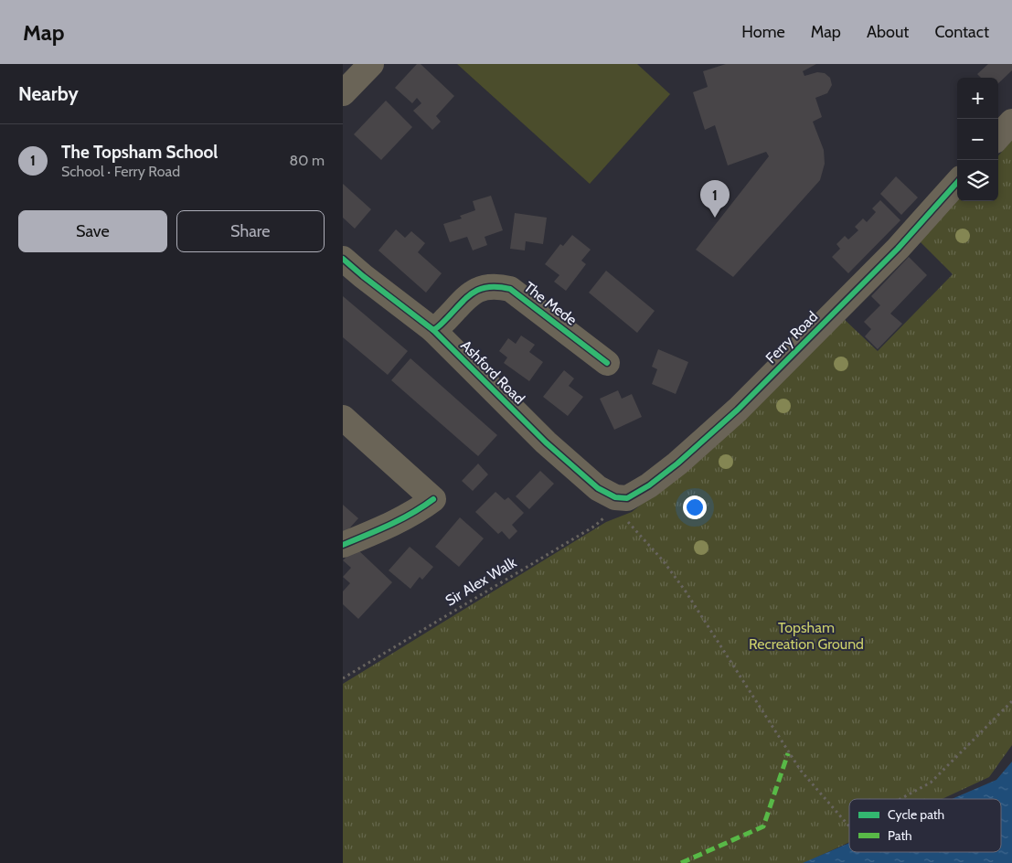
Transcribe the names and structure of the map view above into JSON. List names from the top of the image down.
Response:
{
  "streets": {
    "street": ["The Mede", "Ferry Road", "Ashford Road"],
    "path": ["Sir Alex Walk"]
  },
  "crossings": [
    ["The Mede", "Ashford Road"],
    ["Ferry Road", "Ashford Road"],
    ["Ferry Road", "Sir Alex Walk"],
    ["Ashford Road", "Sir Alex Walk"]
  ],
  "parks": ["Topsham Recreation Ground"],
  "legend": ["Cycle path", "Path"],
  "page": {
    "header": "Map",
    "nav": [
      "Home",
      "Map",
      "About",
      "Contact"
    ],
    "heading": "Nearby",
    "map_buttons": ["+", "−"],
    "list": [
      {
        "mark": "1",
        "name": "The Topsham School",
        "note": "School · Ferry Road",
        "value": "80 m"
      }
    ],
    "pins": "1",
    "buttons": ["Save", "Share"]
  }
}
